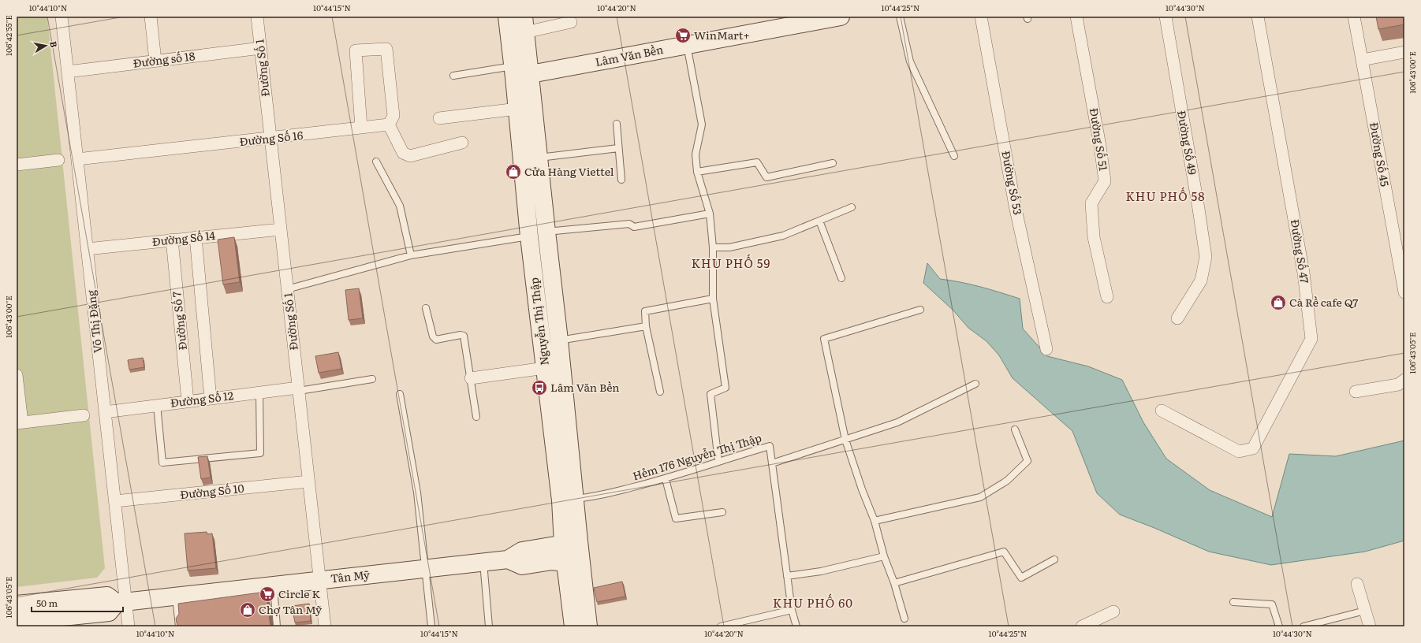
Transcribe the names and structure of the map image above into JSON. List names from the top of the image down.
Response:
{
  "streets": {
    "main road": ["Lâm Văn Bền", "Nguyễn Thị Thập", "Tân Mỹ"],
    "street": [
      "Đường số 18",
      "Đường Số 1",
      "Đường Số 16",
      "Đường Số 51",
      "Đường Số 49",
      "Đường Số 45",
      "Đường Số 53",
      "Đường Số 14",
      "Đường Số 47",
      "Đường Số 7",
      "Võ Thị Đặng",
      "Đường Số 12",
      "Đường Số 10"
    ],
    "lane": ["Hẻm 176 Nguyễn Thị Thập"]
  },
  "crossings": [
    ["Lâm Văn Bền", "Nguyễn Thị Thập"],
    ["Đường số 18", "Đường Số 1"],
    ["Đường số 18", "Võ Thị Đặng"],
    ["Đường Số 1", "Đường Số 16"],
    ["Đường Số 1", "Đường Số 14"],
    ["Đường Số 1", "Đường Số 12"],
    ["Đường Số 1", "Đường Số 10"],
    ["Đường Số 1", "Tân Mỹ"],
    ["Đường Số 16", "Võ Thị Đặng"],
    ["Đường Số 14", "Đường Số 7"],
    ["Đường Số 14", "Võ Thị Đặng"],
    ["Đường Số 7", "Đường Số 12"],
    ["Võ Thị Đặng", "Đường Số 12"],
    ["Võ Thị Đặng", "Đường Số 10"],
    ["Võ Thị Đặng", "Tân Mỹ"],
    ["Nguyễn Thị Thập", "Hẻm 176 Nguyễn Thị Thập"],
    ["Nguyễn Thị Thập", "Tân Mỹ"]
  ],
  "districts": ["KHU PHỐ 58", "KHU PHỐ 59", "KHU PHỐ 60"],
  "places": {
    "supermarket": ["WinMart+", "Circle K"],
    "shop": ["Cửa Hàng Viettel", "Cà Rề cafe Q7", "Chợ Tân Mỹ"],
    "bus stop": ["Lâm Văn Bền"]
  },
  "scale_bar": "50 m",
  "north": "right",
  "coordinates": [
    "10°44'10\"N",
    "10°44'15\"N",
    "10°44'20\"N",
    "10°44'25\"N",
    "10°44'30\"N",
    "106°42'55\"E",
    "106°43'00\"E",
    "106°43'05\"E"
  ]
}
